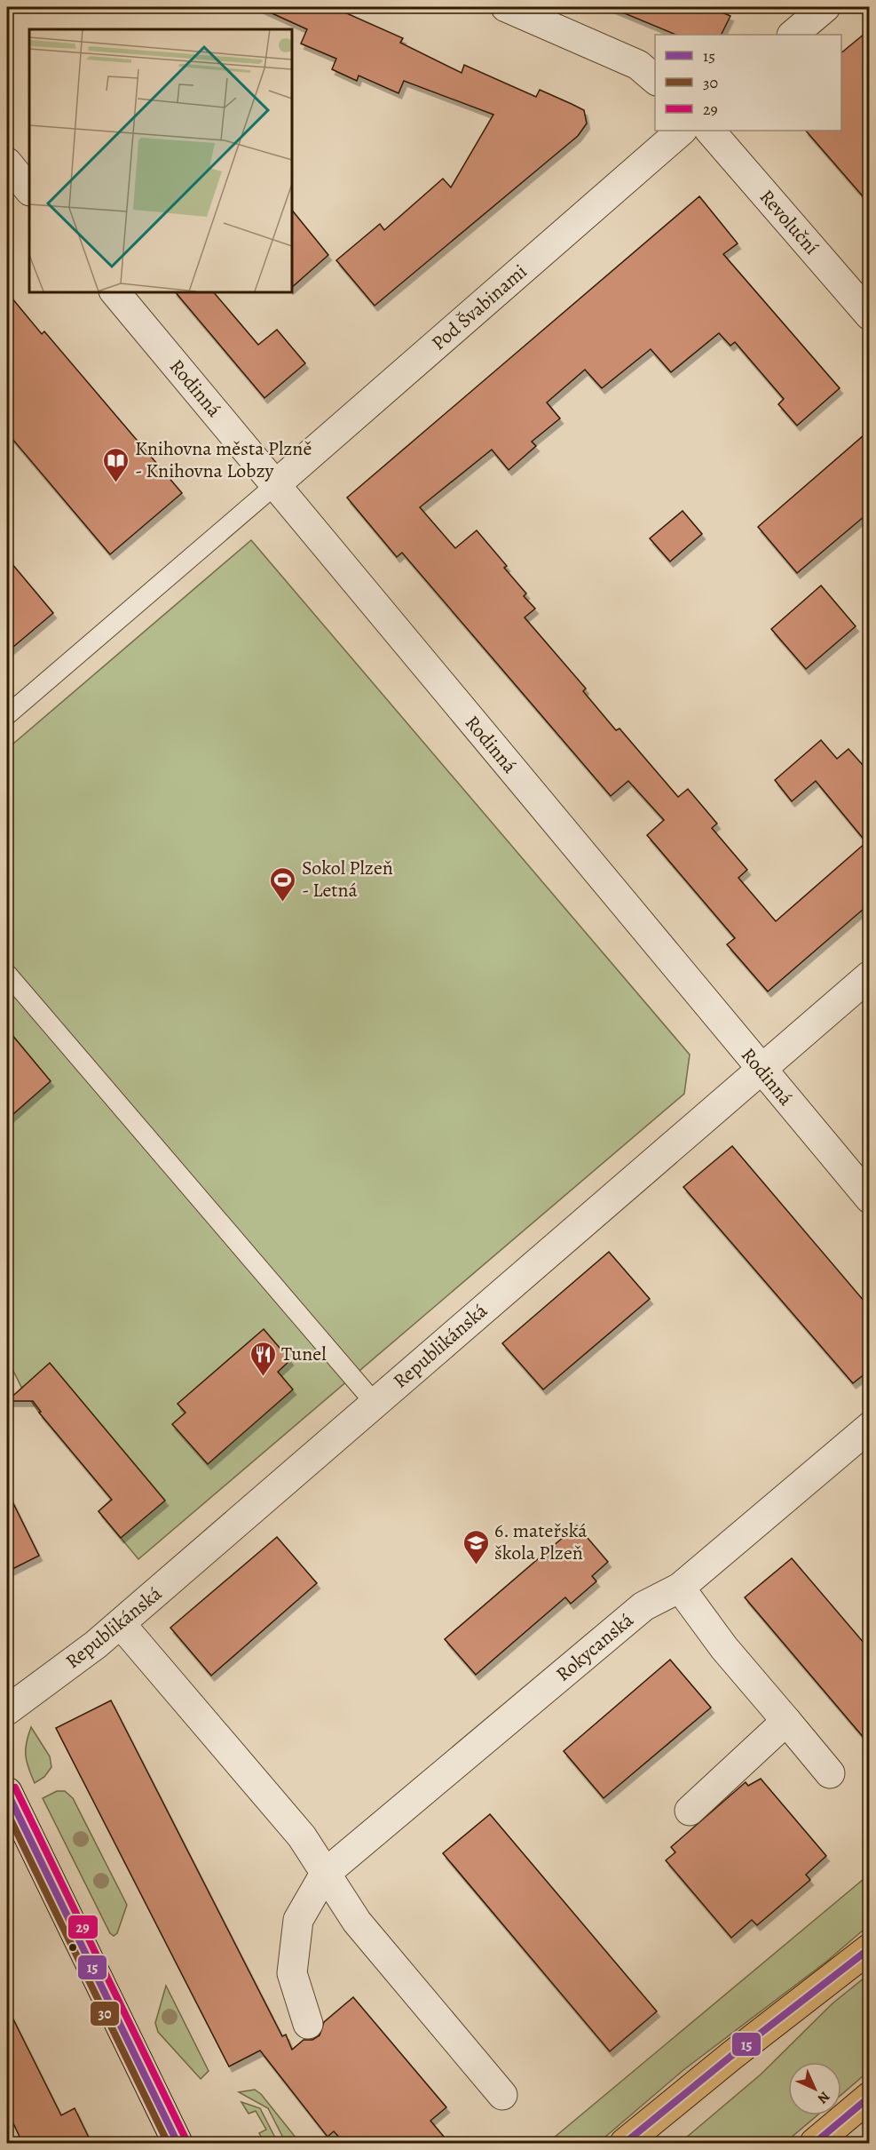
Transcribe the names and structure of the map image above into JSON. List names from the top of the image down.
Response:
{
  "streets": {
    "street": [
      "Revoluční",
      "Pod Švabinami",
      "Rodinná",
      "Republikánská",
      "Rokycanská"
    ]
  },
  "crossings": [
    ["Pod Švabinami", "Rodinná"],
    ["Rodinná", "Republikánská"]
  ],
  "places": {
    "library": ["Knihovna města Plzně - Knihovna Lobzy"],
    "sports": ["Sokol Plzeň - Letná"],
    "restaurant": ["Tunel"],
    "school or university": ["6. mateřská škola Plzeň"]
  },
  "lines": ["transit line 29", "transit line 15", "transit line 30"],
  "legend": ["15", "30", "29"],
  "north": "bottom right"
}
